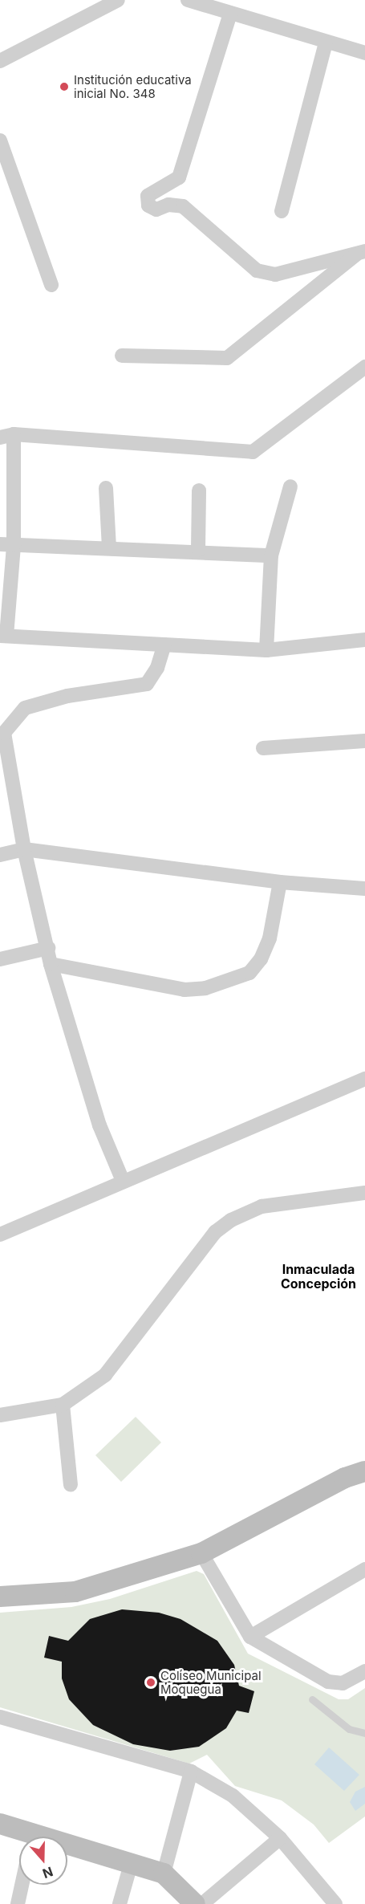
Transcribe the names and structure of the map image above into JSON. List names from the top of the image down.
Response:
{
  "districts": ["Inmaculada Concepción"],
  "places": ["Institución educativa inicial No. 348", "Coliseo Municipal Moquegua"],
  "north": "bottom"
}
